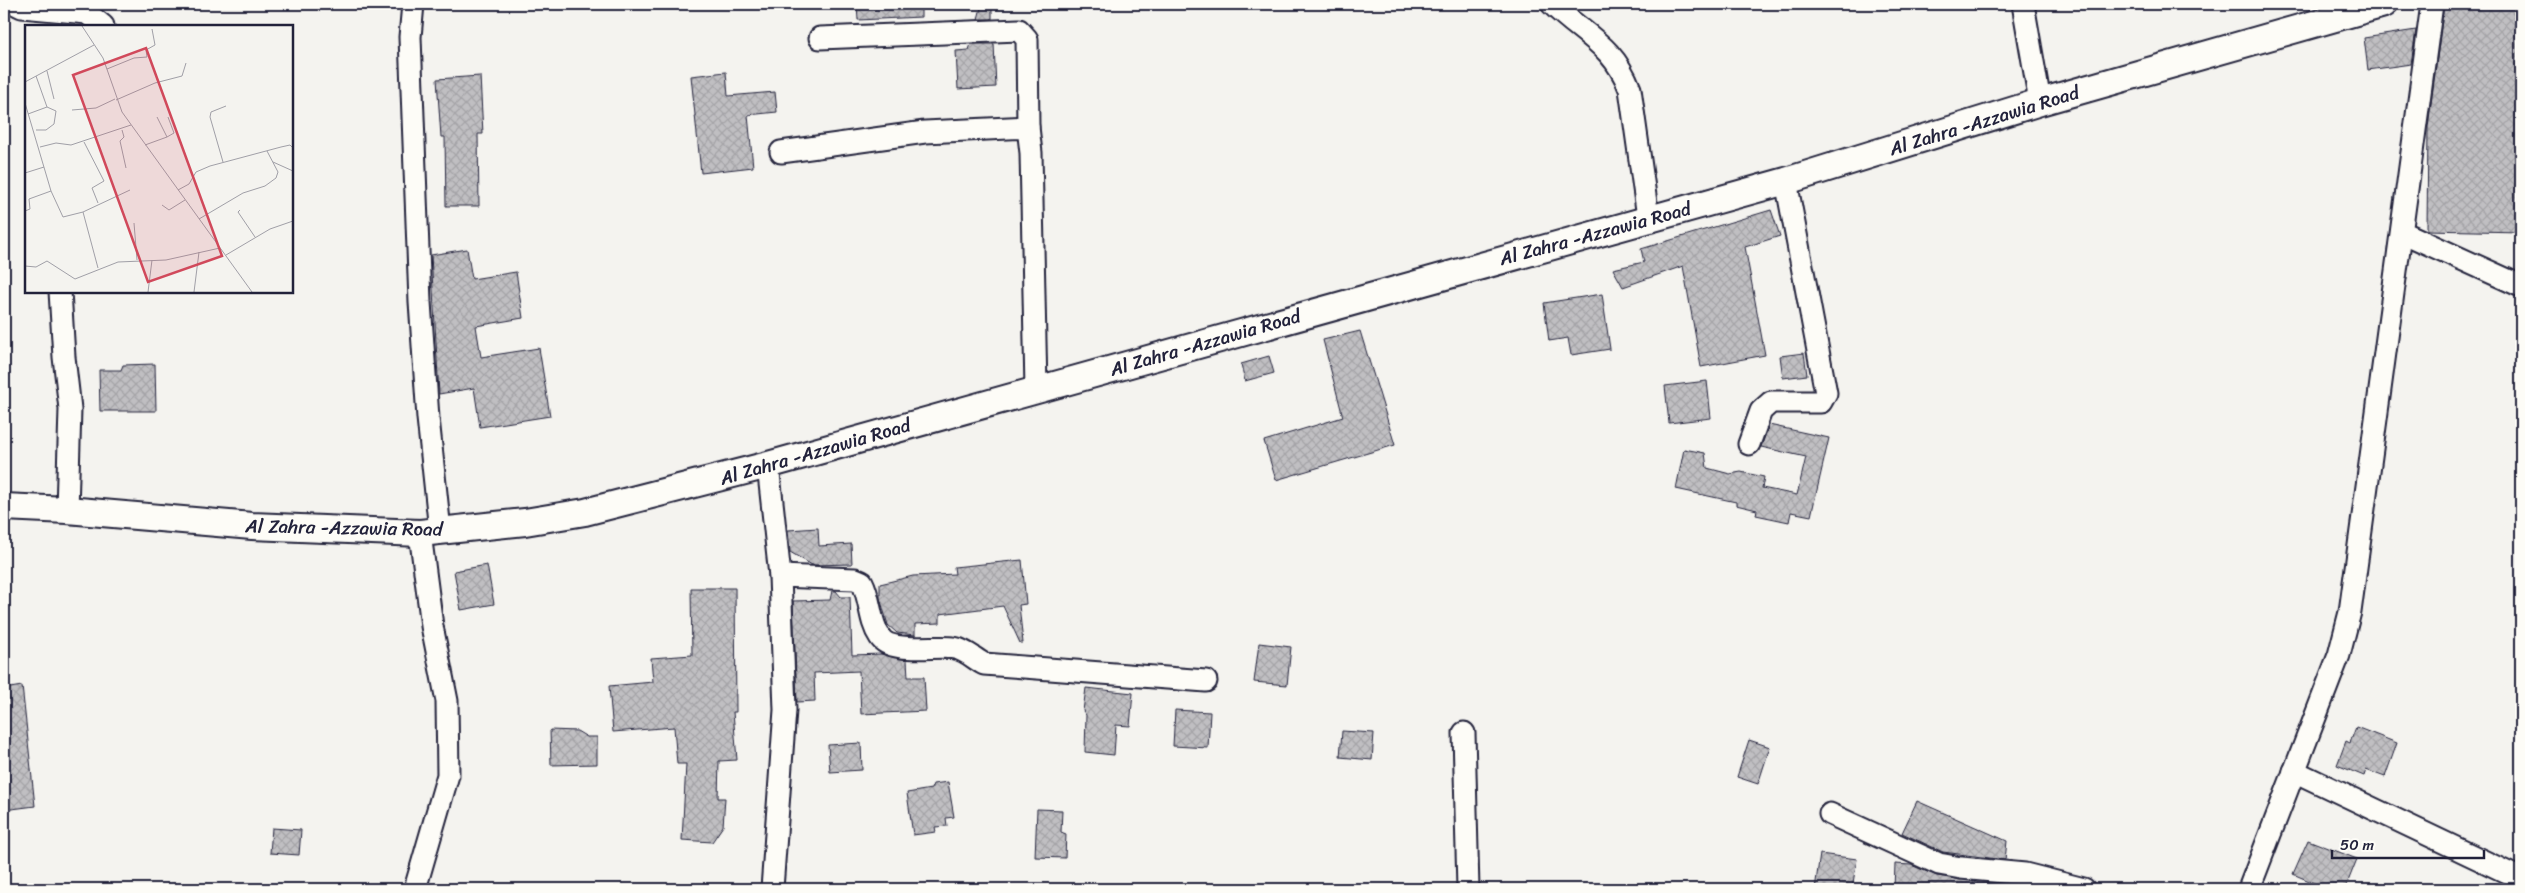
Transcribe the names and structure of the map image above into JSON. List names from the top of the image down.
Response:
{
  "streets": {
    "main road": ["Al Zahra -Azzawia Road"]
  },
  "scale_bar": "50 m"
}
